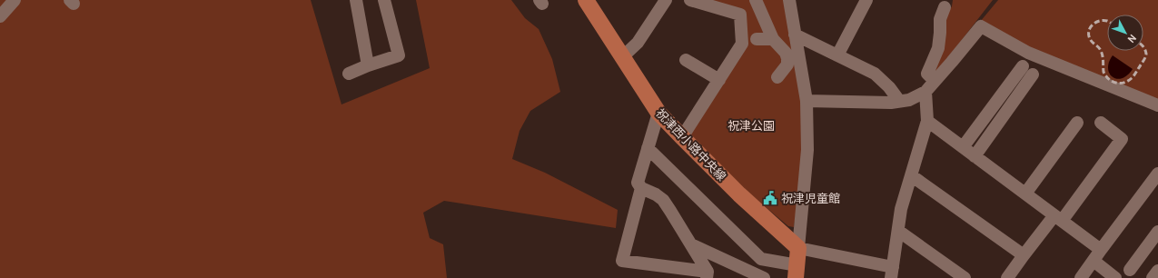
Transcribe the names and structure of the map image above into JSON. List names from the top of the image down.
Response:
{
  "streets": {
    "main road": ["祝津西小路中央線"]
  },
  "parks": ["祝津公園"],
  "places": {
    "public building": ["祝津児童館"]
  },
  "north": "bottom right"
}
